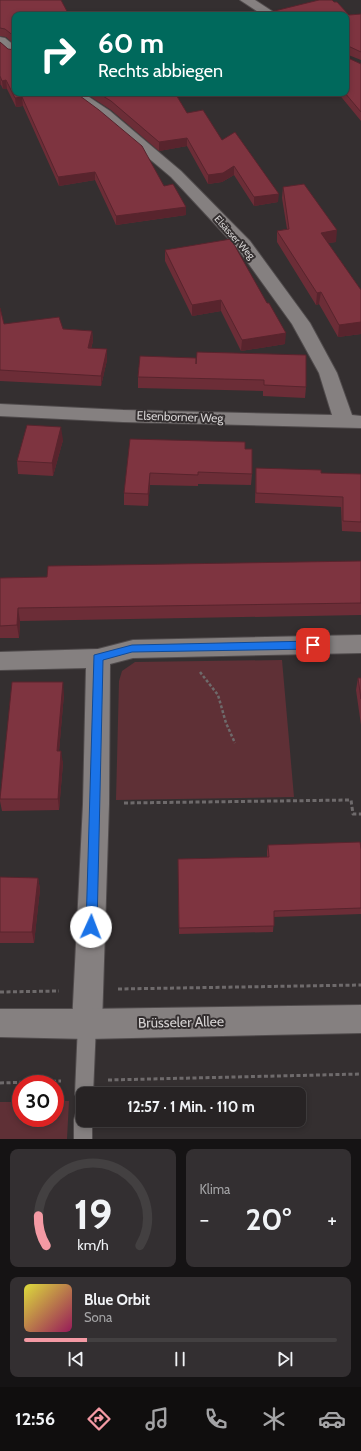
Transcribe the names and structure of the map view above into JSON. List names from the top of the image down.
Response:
{
  "streets": {
    "street": ["Elsässer Weg", "Elsenborner Weg", "Brüsseler Allee"]
  },
  "crossings": [
    ["Elsässer Weg", "Elsenborner Weg"]
  ],
  "page": {
    "turn": ["60 m", "Rechts abbiegen"],
    "limit": "30",
    "trip": "12:57 · 1 Min. · 110 m",
    "tile": "Klima",
    "heat": ["−", "20°", "+"],
    "song": ["Blue Orbit", "Sona"],
    "tabs": "12:56",
    "gauge": ["19", "km/h"]
  }
}
